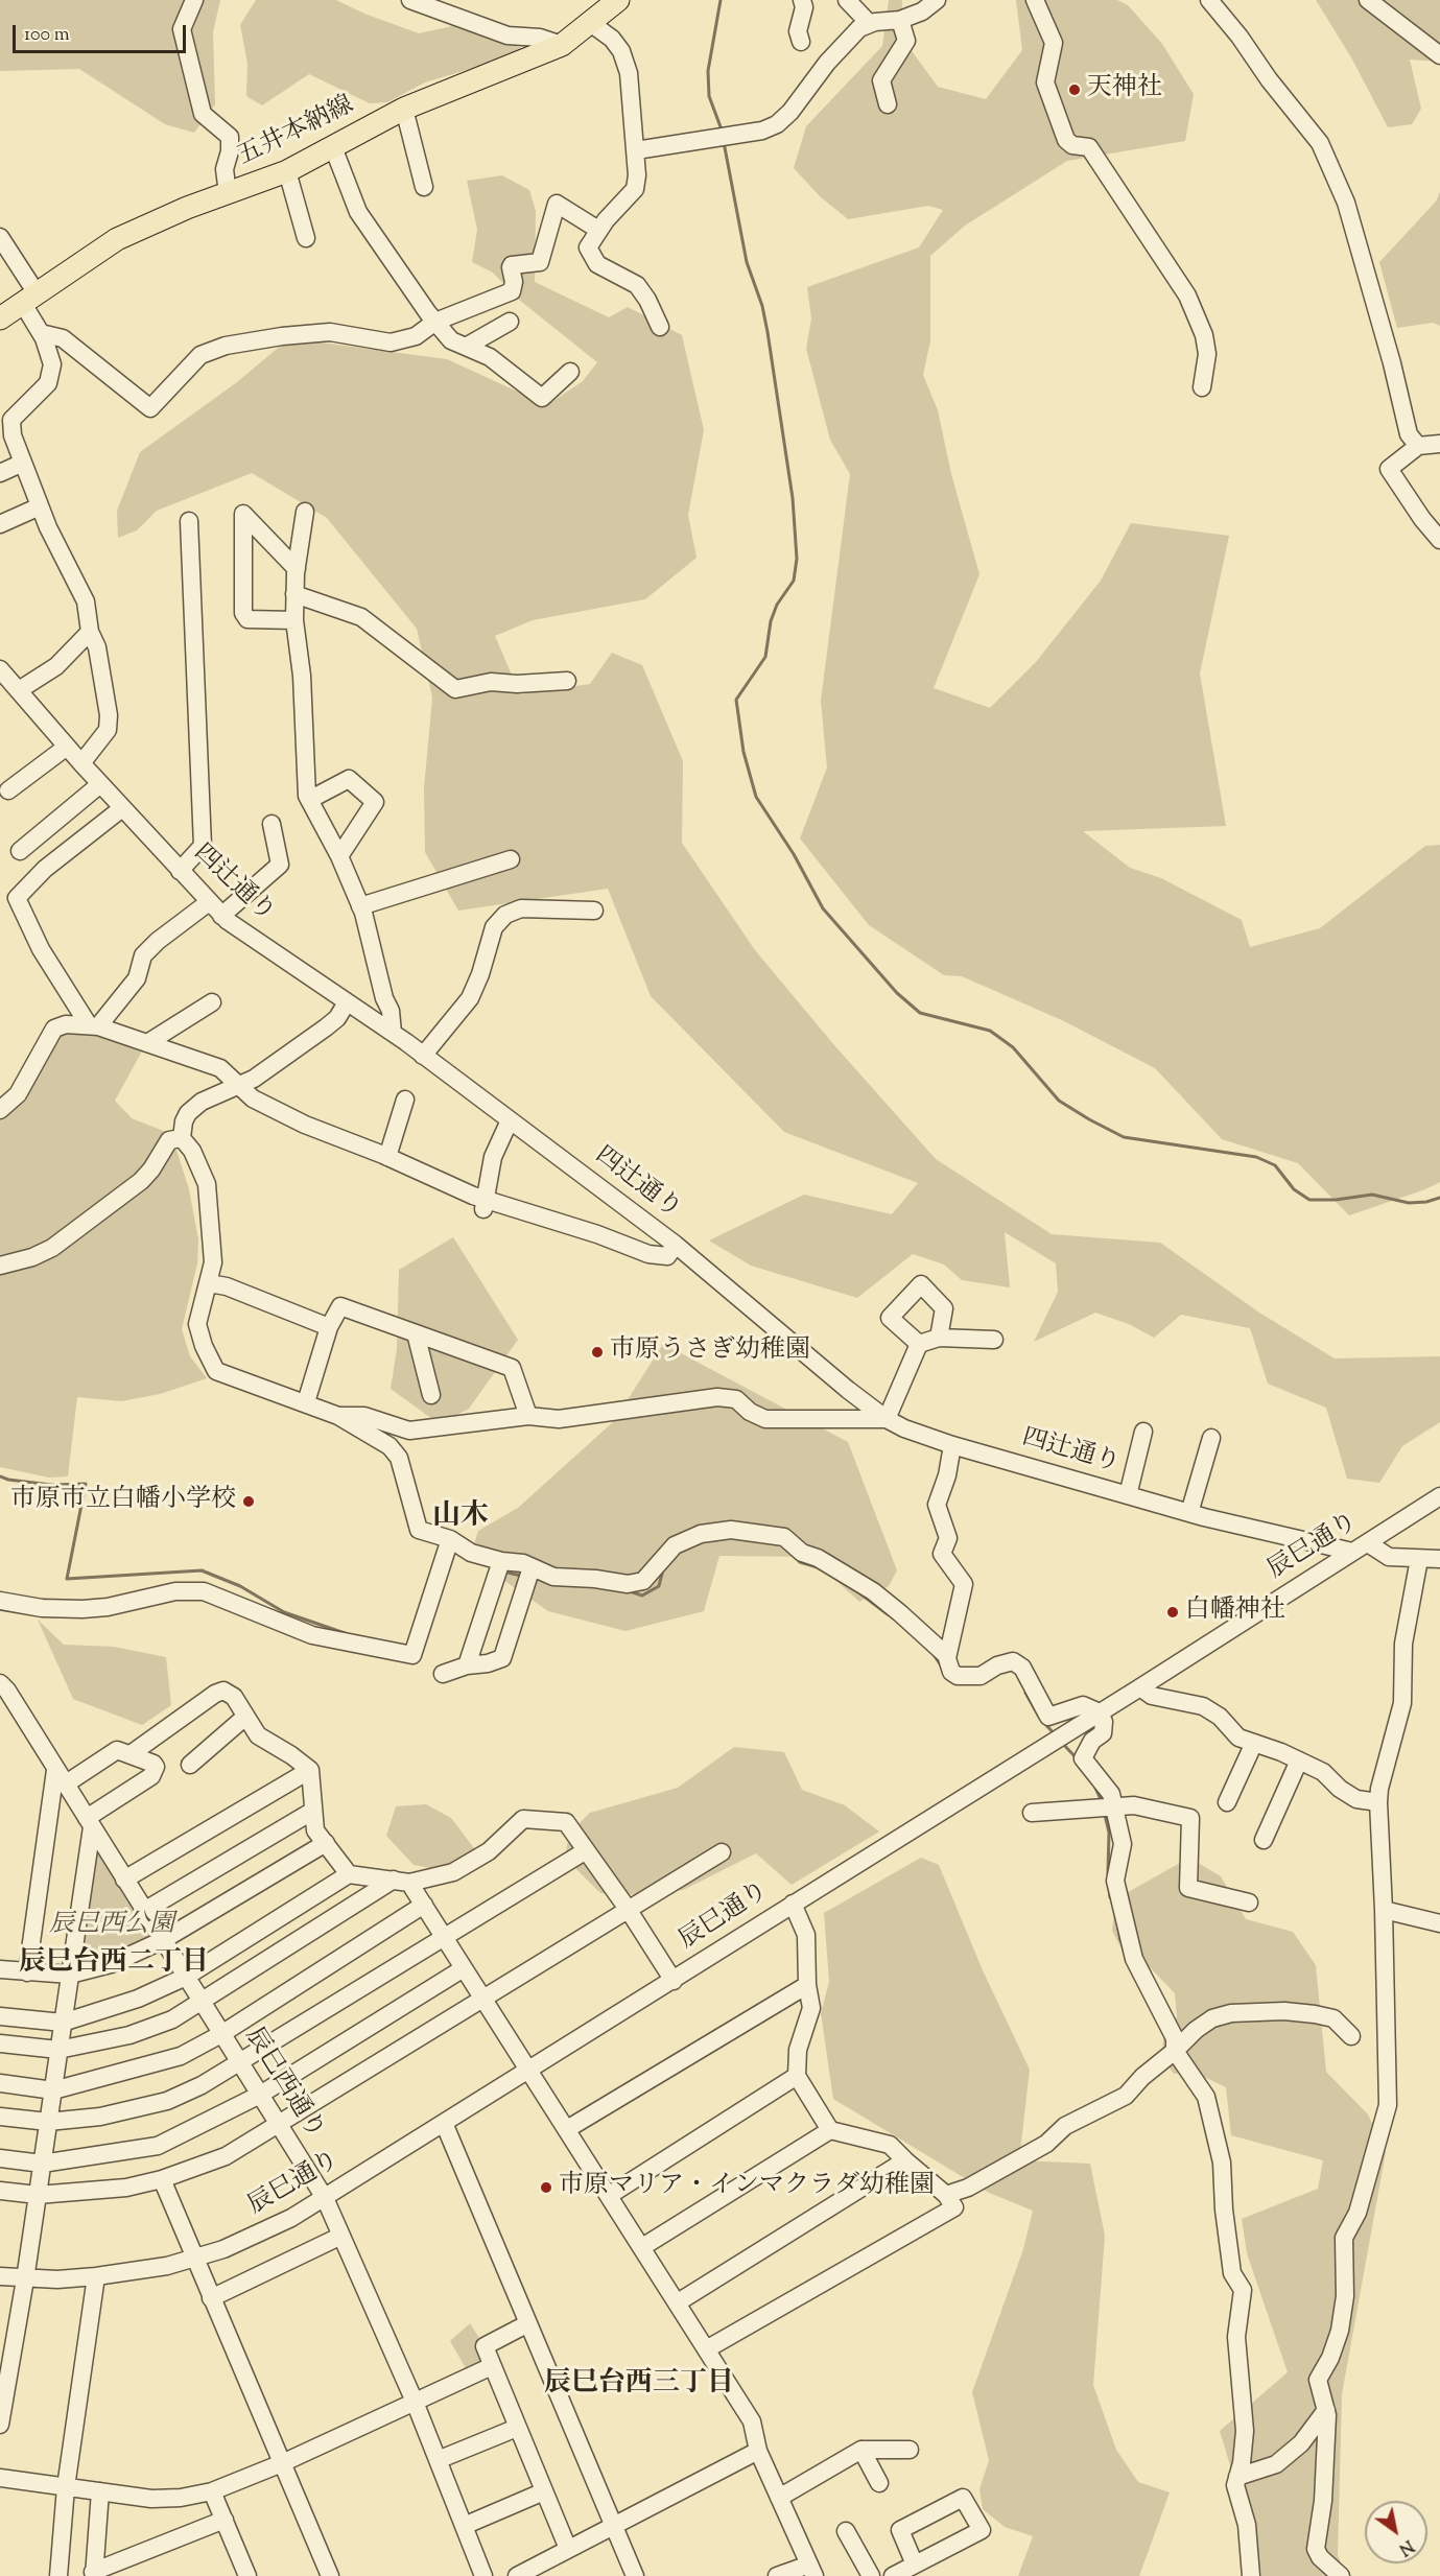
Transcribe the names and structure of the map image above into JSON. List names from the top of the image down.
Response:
{
  "streets": {
    "main road": ["五井本納線"],
    "street": ["四辻通り", "辰巳通り", "辰巳西通り"]
  },
  "crossings": [
    ["四辻通り", "辰巳通り"],
    ["辰巳通り", "辰巳西通り"]
  ],
  "districts": ["山木", "辰巳台西二丁目", "辰巳台西三丁目"],
  "parks": ["辰巳西公園"],
  "places": [
    "天神社",
    "市原うさぎ幼稚園",
    "市原市立白幡小学校",
    "白幡神社",
    "市原マリア・インマクラダ幼稚園"
  ],
  "scale_bar": "100 m",
  "north": "bottom right"
}
